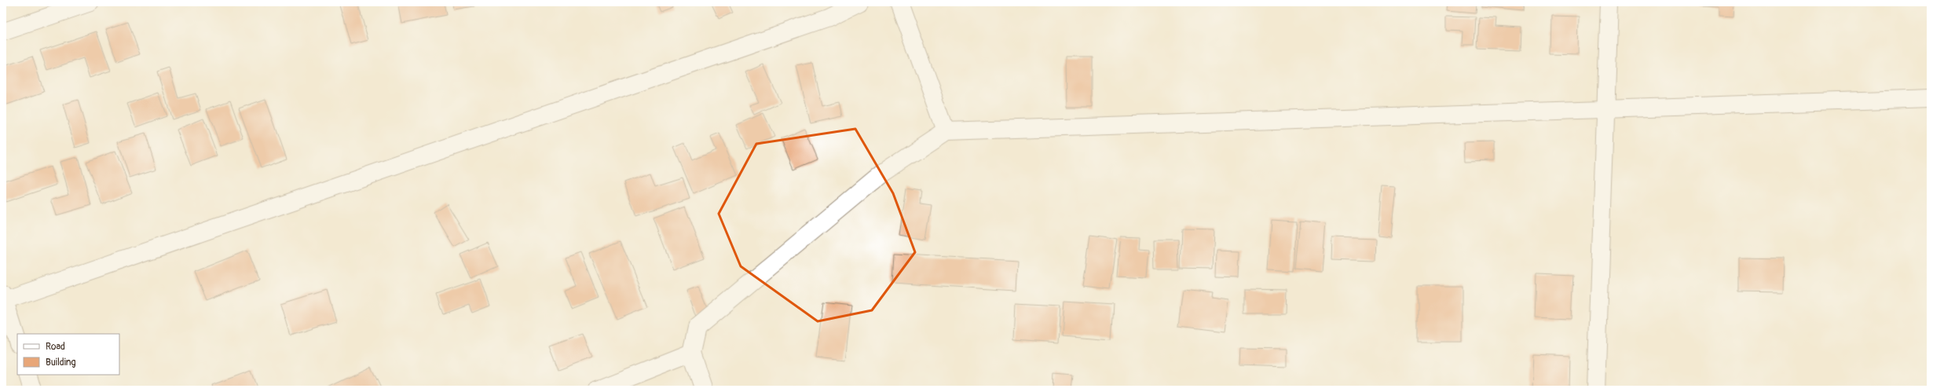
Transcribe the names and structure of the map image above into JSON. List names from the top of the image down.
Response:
{
  "legend": ["Road", "Building"]
}
